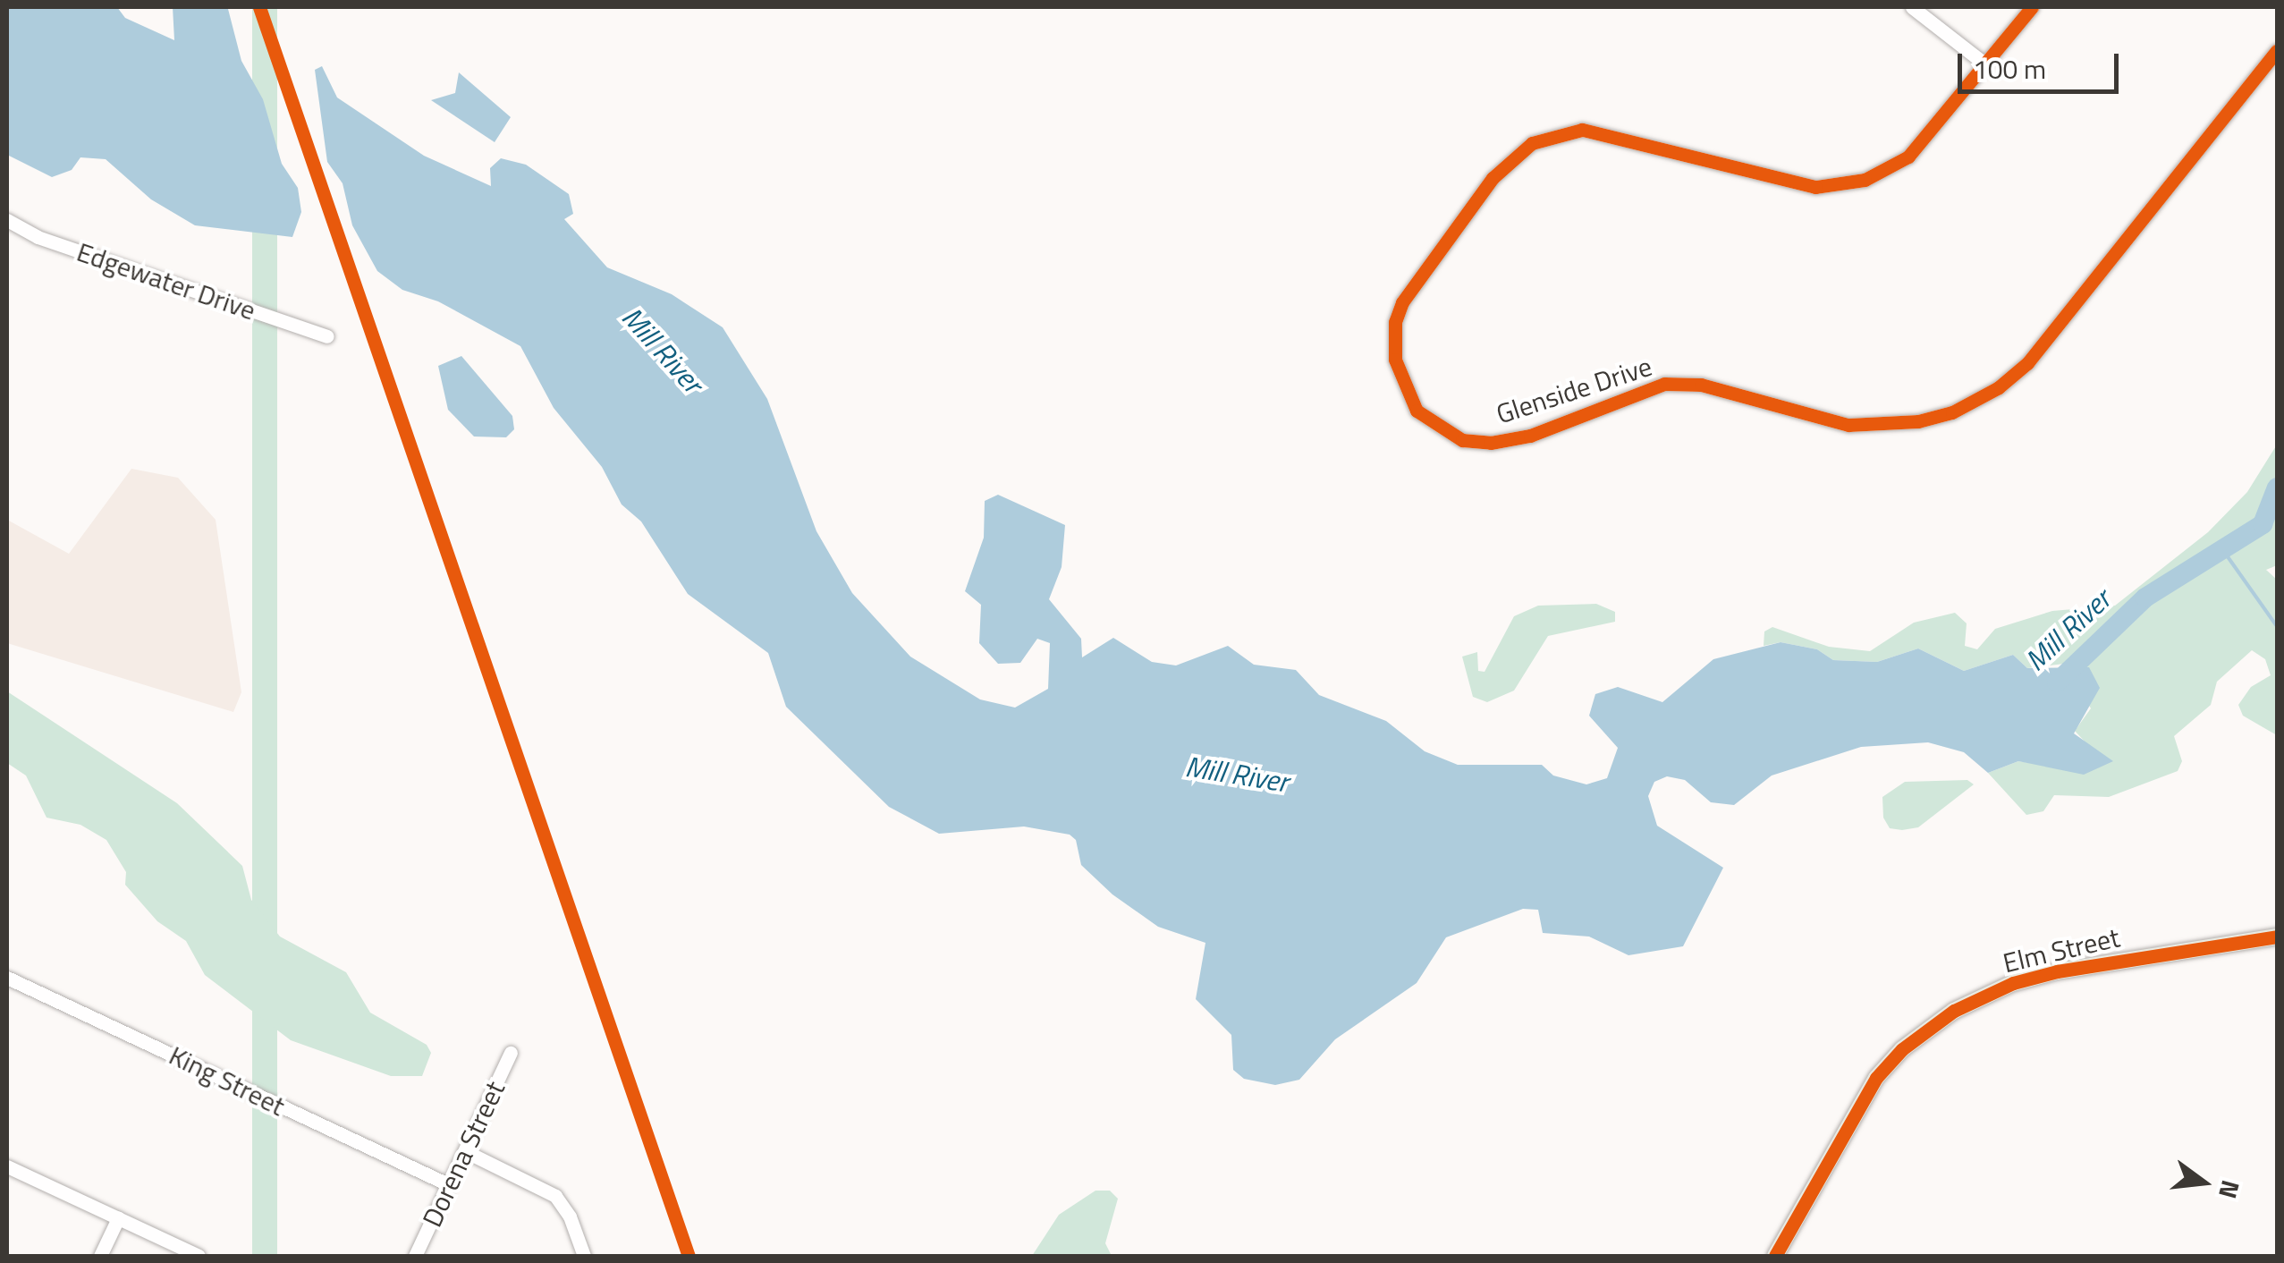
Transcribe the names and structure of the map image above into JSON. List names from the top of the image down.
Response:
{
  "streets": {
    "main road": ["Elm Street"],
    "street": [
      "Edgewater Drive",
      "Glenside Drive",
      "King Street",
      "Dorena Street"
    ]
  },
  "crossings": [
    ["King Street", "Dorena Street"]
  ],
  "water": ["Mill River"],
  "scale_bar": "100 m",
  "north": "right"
}
